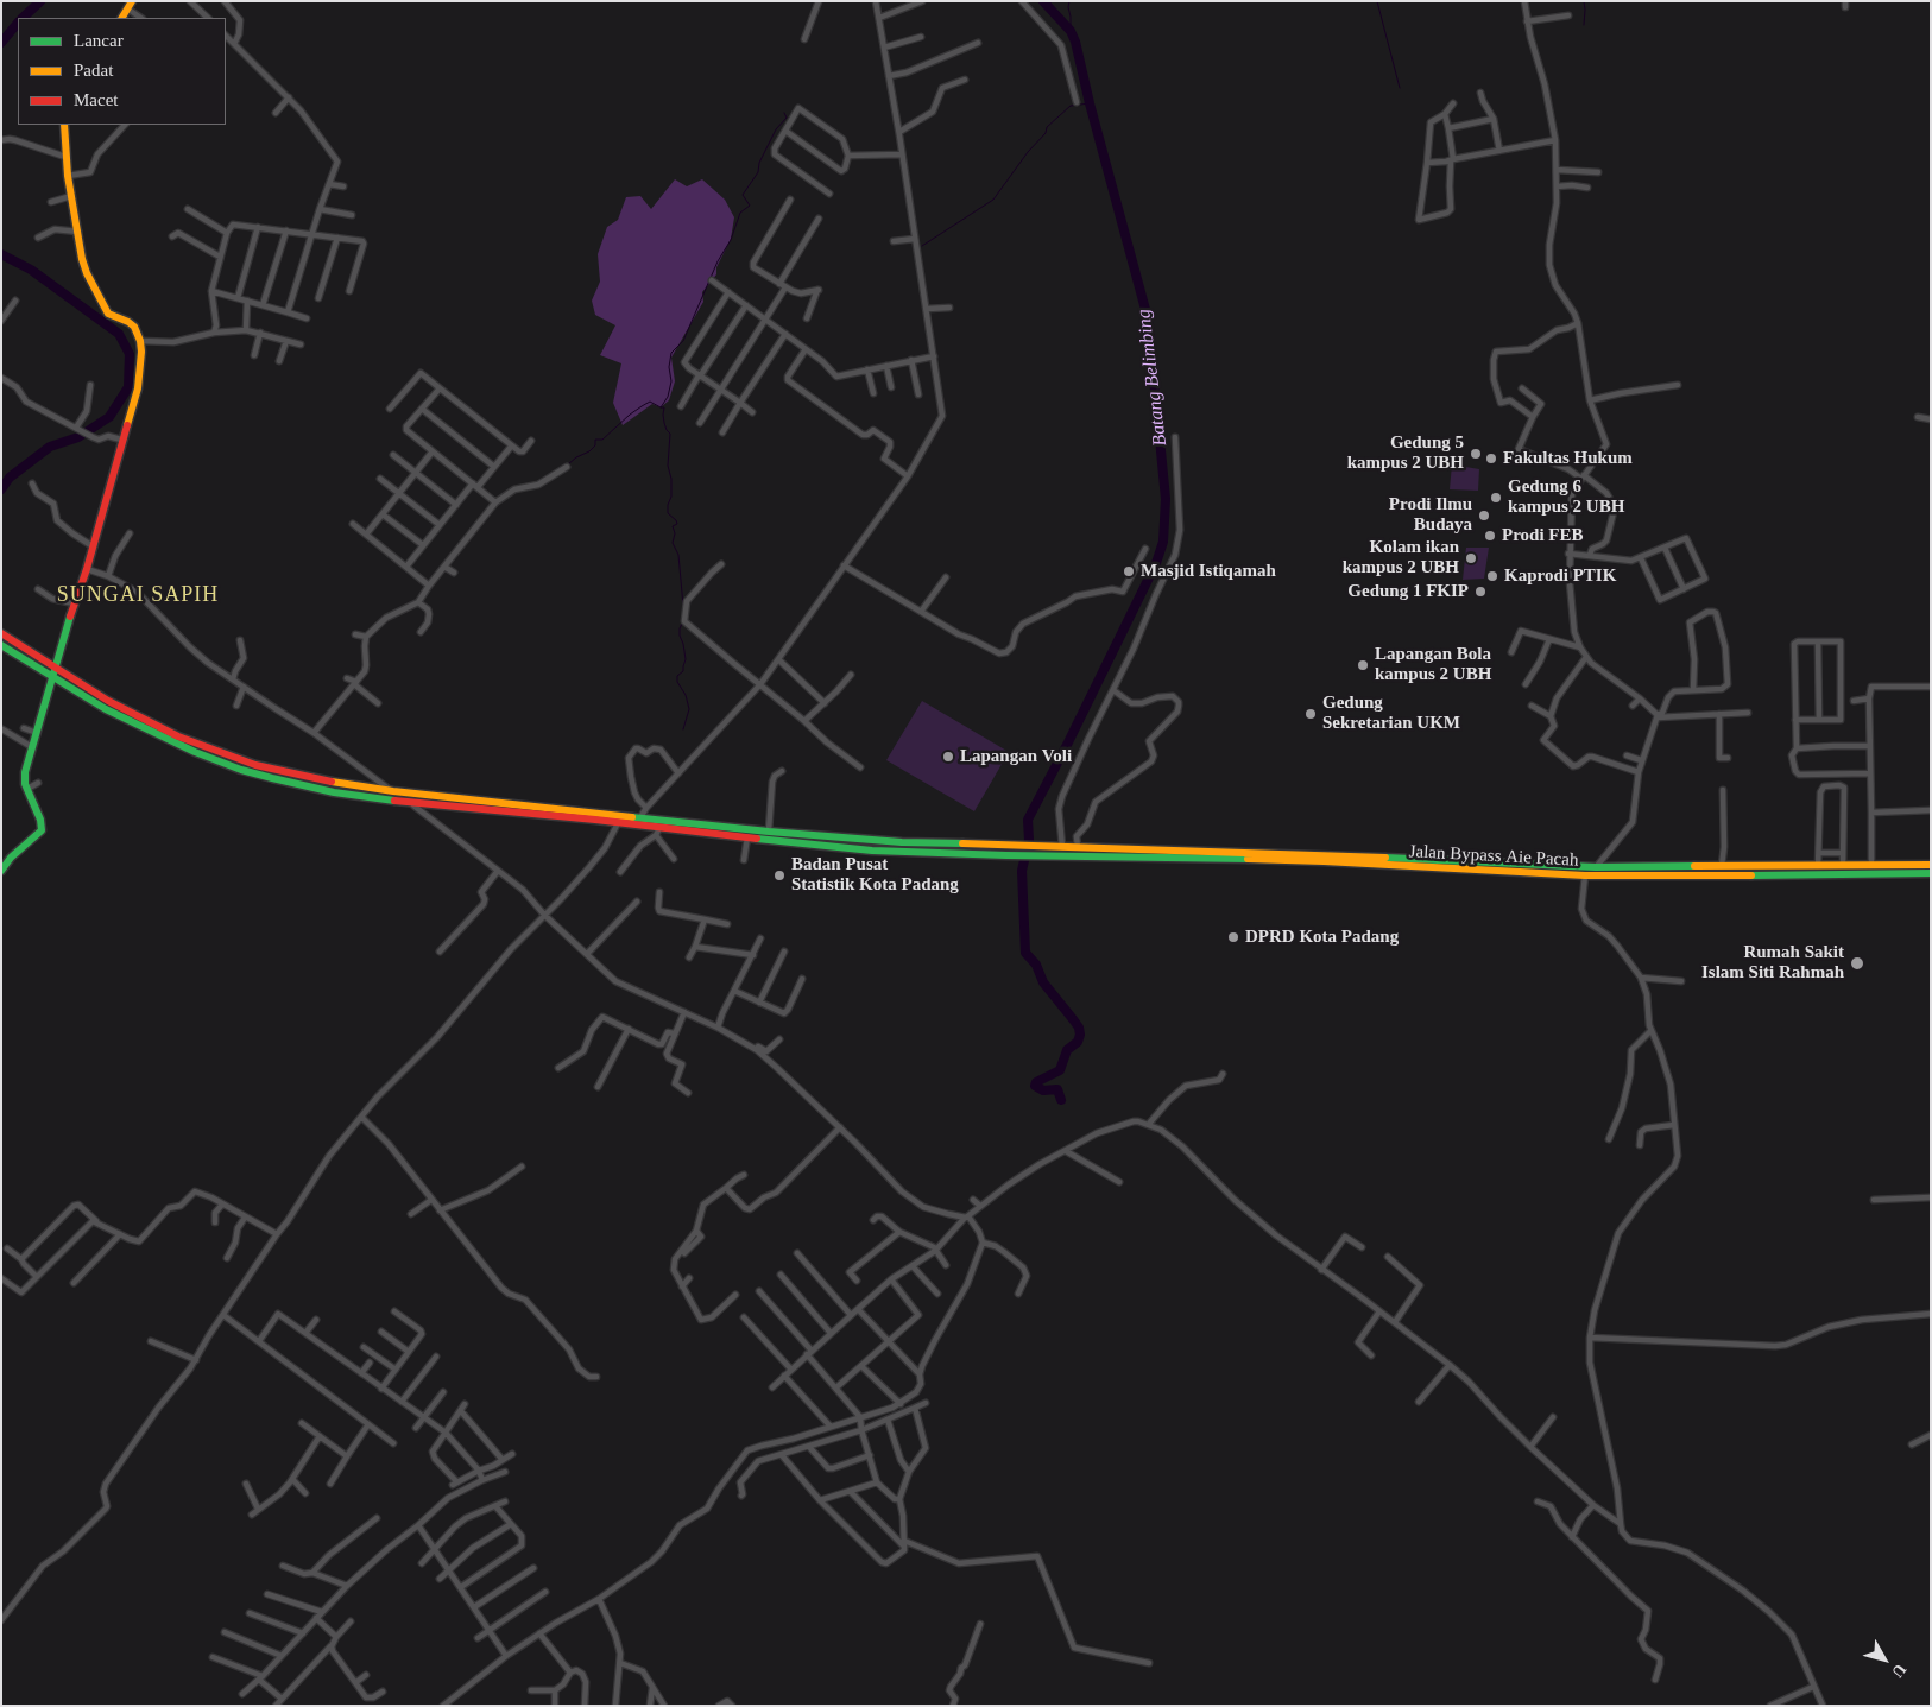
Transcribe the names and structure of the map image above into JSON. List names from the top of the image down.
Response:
{
  "streets": {
    "main road": ["Jalan Bypass Aie Pacah"]
  },
  "districts": ["SUNGAI SAPIH"],
  "water": ["Batang Belimbing"],
  "places": [
    "Gedung 5 kampus 2 UBH",
    "Fakultas Hukum",
    "Gedung 6 kampus 2 UBH",
    "Prodi Ilmu Budaya",
    "Prodi FEB",
    "Kolam ikan kampus 2 UBH",
    "Masjid Istiqamah",
    "Kaprodi PTIK",
    "Gedung 1 FKIP",
    "Lapangan Bola kampus 2 UBH",
    "Gedung Sekretarian UKM",
    "Lapangan Voli",
    "Badan Pusat Statistik Kota Padang",
    "DPRD Kota Padang",
    "Rumah Sakit Islam Siti Rahmah"
  ],
  "legend": ["Lancar", "Padat", "Macet"],
  "north": "bottom right"
}
